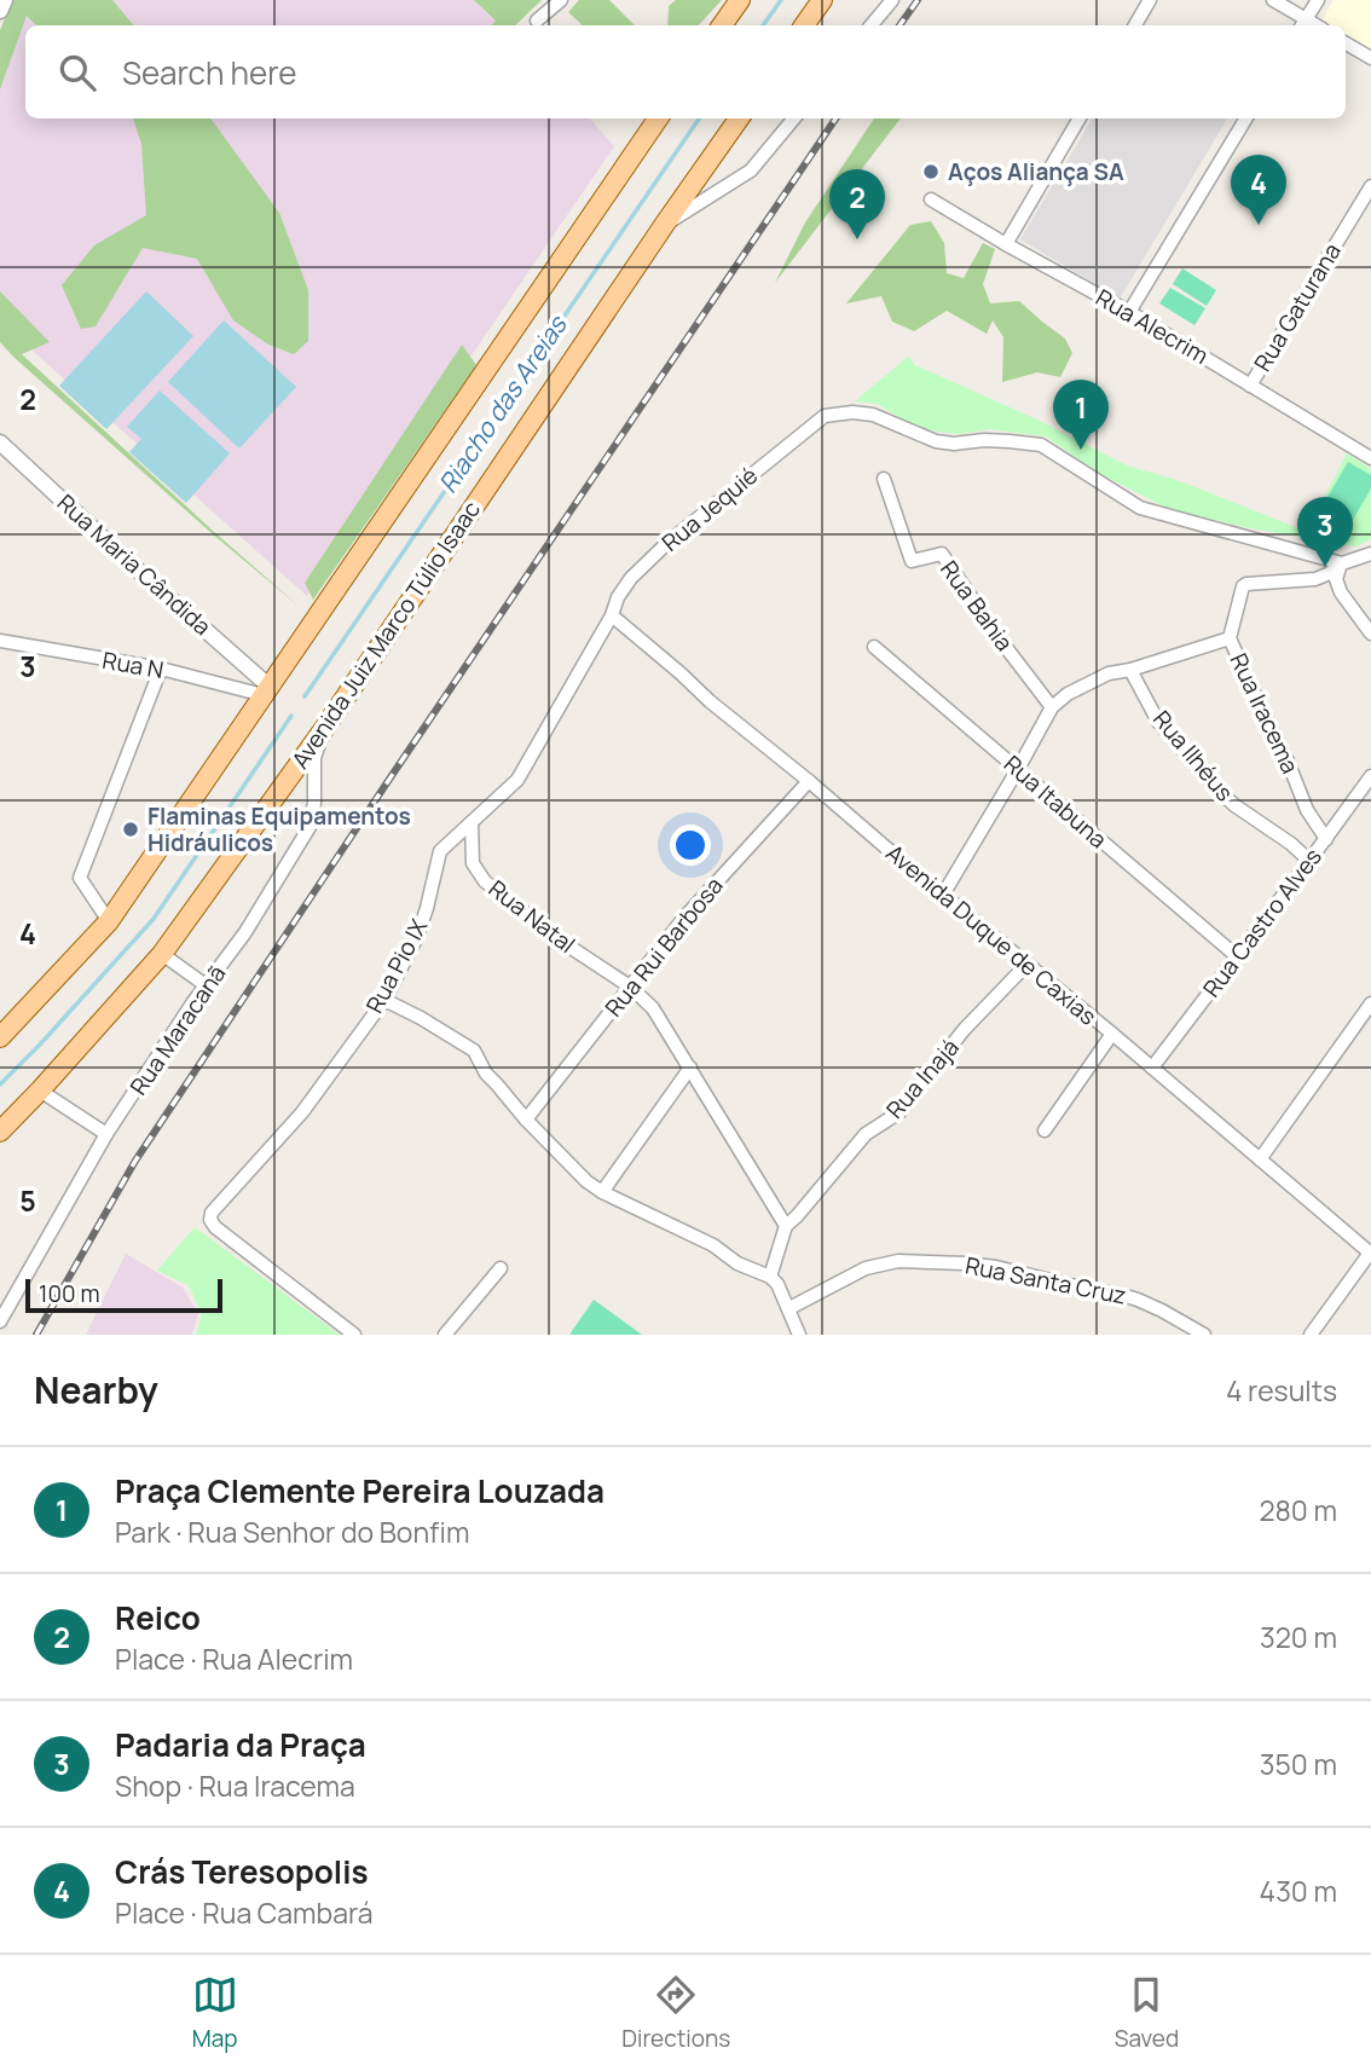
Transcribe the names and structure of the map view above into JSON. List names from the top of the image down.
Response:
{
  "streets": {
    "main road": ["Avenida Juiz Marco Túlio Isaac"],
    "street": [
      "Rua Gaturana",
      "Rua Alecrim",
      "Rua Jequié",
      "Rua Maria Cândida",
      "Rua Bahia",
      "Rua N",
      "Rua Iracema",
      "Rua Ilhéus",
      "Rua Itabuna",
      "Rua Natal",
      "Rua Castro Alves",
      "Avenida Duque de Caxias",
      "Rua Rui Barbosa",
      "Rua Pio IX",
      "Rua Maracanã",
      "Rua Inajá",
      "Rua Santa Cruz"
    ]
  },
  "crossings": [
    ["Rua Gaturana", "Rua Alecrim"],
    ["Rua Jequié", "Rua Iracema"],
    ["Rua Jequié", "Avenida Duque de Caxias"],
    ["Rua Jequié", "Rua Pio IX"],
    ["Rua Maria Cândida", "Rua N"],
    ["Avenida Juiz Marco Túlio Isaac", "Rua Maracanã"],
    ["Rua Iracema", "Rua Castro Alves"],
    ["Rua Ilhéus", "Rua Castro Alves"],
    ["Rua Itabuna", "Rua Castro Alves"],
    ["Rua Natal", "Rua Rui Barbosa"],
    ["Rua Natal", "Rua Pio IX"],
    ["Rua Natal", "Rua Inajá"],
    ["Rua Castro Alves", "Avenida Duque de Caxias"],
    ["Avenida Duque de Caxias", "Rua Rui Barbosa"],
    ["Avenida Duque de Caxias", "Rua Pio IX"],
    ["Avenida Duque de Caxias", "Rua Inajá"]
  ],
  "water": ["Riacho das Areias"],
  "places": ["Aços Aliança SA", "Flaminas Equipamentos Hidráulicos"],
  "scale_bar": "100 m",
  "page": {
    "search": "Search here",
    "pins": [
      "4",
      "2",
      "1",
      "3"
    ],
    "scale": "100 m",
    "heading": ["Nearby", "4 results"],
    "list": [
      {
        "mark": "1",
        "name": "Praça Clemente Pereira Louzada",
        "note": "Park · Rua Senhor do Bonfim",
        "value": "280 m"
      },
      {
        "mark": "2",
        "name": "Reico",
        "note": "Place · Rua Alecrim",
        "value": "320 m"
      },
      {
        "mark": "3",
        "name": "Padaria da Praça",
        "note": "Shop · Rua Iracema",
        "value": "350 m"
      },
      {
        "mark": "4",
        "name": "Crás Teresopolis",
        "note": "Place · Rua Cambará",
        "value": "430 m"
      }
    ],
    "nav": ["Map", "Directions", "Saved"]
  },
  "grid": {
    "rows": [
      "2",
      "3",
      "4",
      "5"
    ]
  }
}
